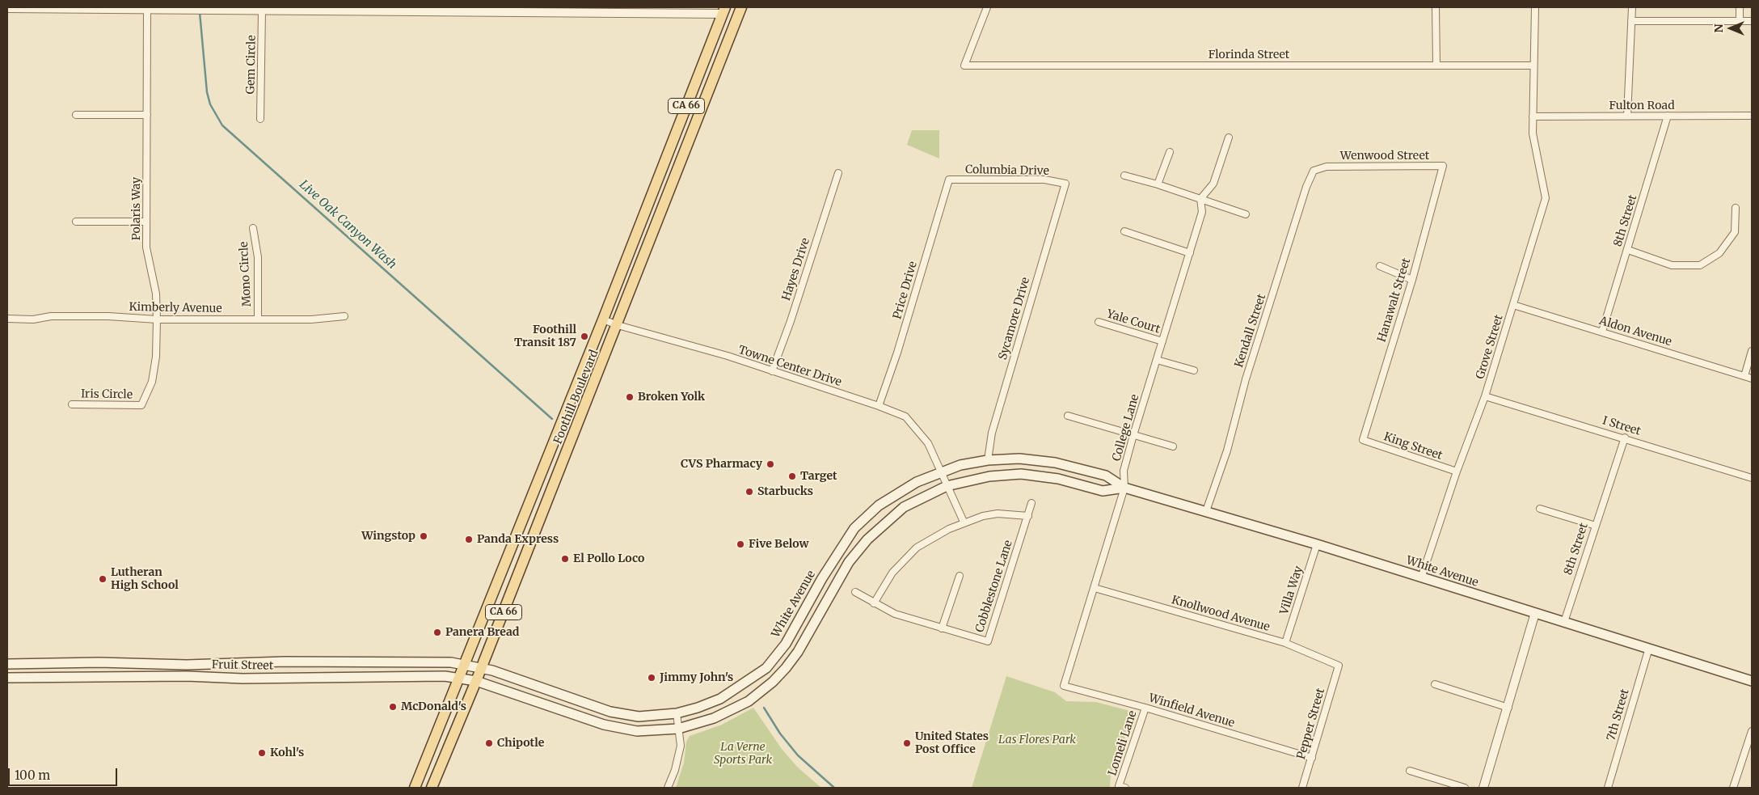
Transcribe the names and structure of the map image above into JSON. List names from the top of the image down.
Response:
{
  "streets": {
    "main road": [
      "CA 66",
      "Foothill Boulevard",
      "White Avenue",
      "Fruit Street"
    ],
    "street": [
      "Florinda Street",
      "Gem Circle",
      "Fulton Road",
      "Wenwood Street",
      "Columbia Drive",
      "Polaris Way",
      "8th Street",
      "Hayes Drive",
      "Mono Circle",
      "Price Drive",
      "Hanawalt Street",
      "Kimberly Avenue",
      "Sycamore Drive",
      "Yale Court",
      "Kendall Street",
      "Aldon Avenue",
      "Grove Street",
      "Towne Center Drive",
      "Iris Circle",
      "I Street",
      "College Lane",
      "King Street",
      "Cobblestone Lane",
      "Villa Way",
      "Knollwood Avenue",
      "Winfield Avenue",
      "7th Street",
      "Pepper Street",
      "Lomeli Lane"
    ]
  },
  "crossings": [
    ["Florinda Street", "Grove Street"],
    ["Fulton Road", "8th Street"],
    ["Fulton Road", "Grove Street"],
    ["Wenwood Street", "Hanawalt Street"],
    ["Wenwood Street", "Kendall Street"],
    ["Columbia Drive", "Price Drive"],
    ["Columbia Drive", "Sycamore Drive"],
    ["Polaris Way", "Kimberly Avenue"],
    ["Polaris Way", "Iris Circle"],
    ["8th Street", "Aldon Avenue"],
    ["8th Street", "I Street"],
    ["8th Street", "White Avenue"],
    ["Hayes Drive", "Towne Center Drive"],
    ["Mono Circle", "Kimberly Avenue"],
    ["Price Drive", "Towne Center Drive"],
    ["Hanawalt Street", "King Street"],
    ["Sycamore Drive", "White Avenue"],
    ["Yale Court", "College Lane"],
    ["Kendall Street", "White Avenue"],
    ["Aldon Avenue", "Grove Street"],
    ["Grove Street", "I Street"],
    ["Grove Street", "King Street"],
    ["Grove Street", "White Avenue"],
    ["Towne Center Drive", "Foothill Boulevard"],
    ["Towne Center Drive", "White Avenue"],
    ["Foothill Boulevard", "White Avenue"],
    ["Foothill Boulevard", "Fruit Street"],
    ["College Lane", "White Avenue"],
    ["College Lane", "Knollwood Avenue"],
    ["College Lane", "Winfield Avenue"],
    ["White Avenue", "Villa Way"],
    ["White Avenue", "Fruit Street"],
    ["White Avenue", "7th Street"],
    ["Villa Way", "Knollwood Avenue"],
    ["Knollwood Avenue", "Pepper Street"],
    ["Winfield Avenue", "Pepper Street"],
    ["Winfield Avenue", "Lomeli Lane"]
  ],
  "water": ["Live Oak Canyon Wash"],
  "parks": ["Las Flores Park", "La Verne Sports Park"],
  "places": [
    "Foothill Transit 187",
    "Broken Yolk",
    "CVS Pharmacy",
    "Target",
    "Starbucks",
    "Wingstop",
    "Panda Express",
    "Five Below",
    "El Pollo Loco",
    "Lutheran High School",
    "Panera Bread",
    "Jimmy John's",
    "McDonald's",
    "Chipotle",
    "United States Post Office",
    "Kohl's"
  ],
  "scale_bar": "100 m",
  "north": "left"
}
